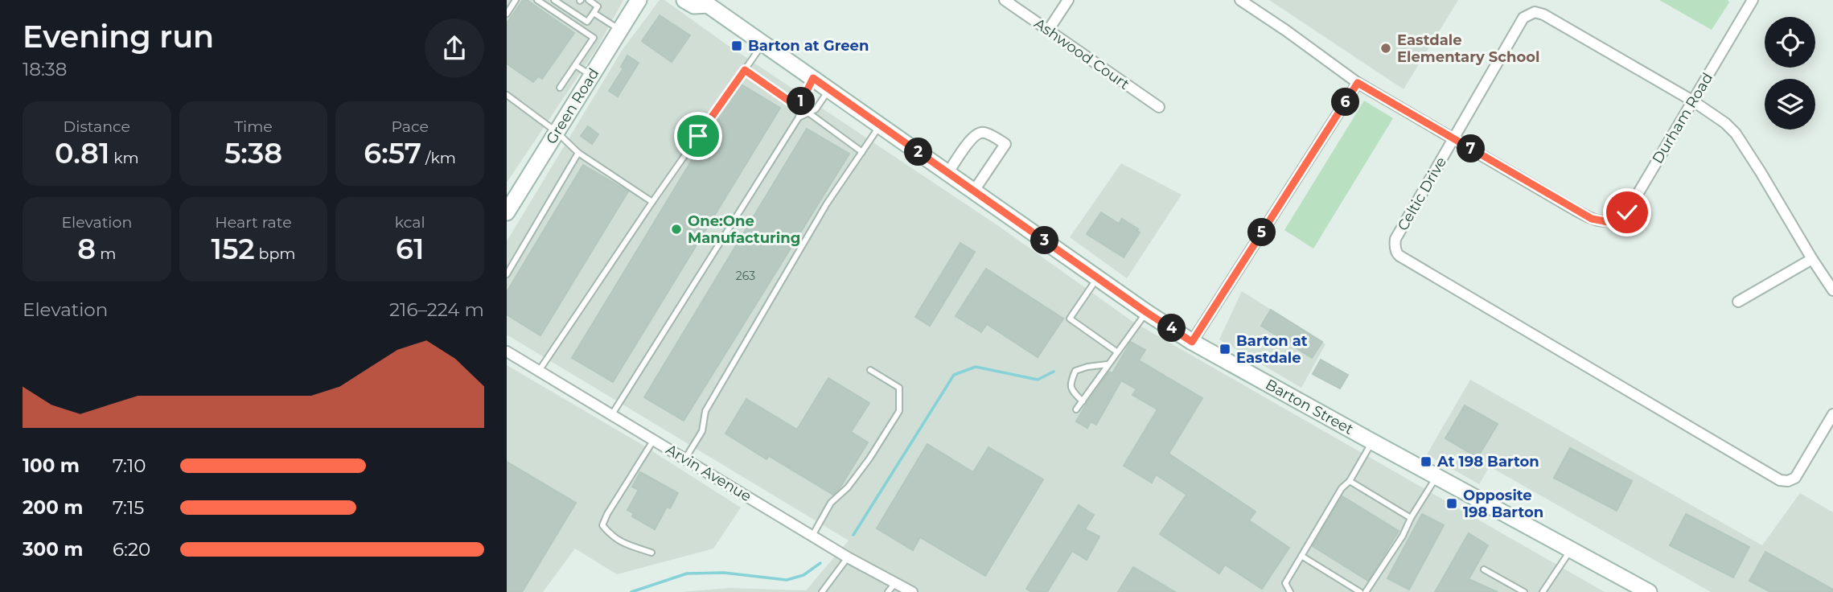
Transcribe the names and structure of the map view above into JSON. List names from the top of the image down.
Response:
{
  "streets": {
    "main road": ["Green Road", "Barton Street"],
    "street": [
      "Ashwood Court",
      "Durham Road",
      "Celtic Drive",
      "Arvin Avenue"
    ]
  },
  "crossings": [
    ["Durham Road", "Celtic Drive"]
  ],
  "places": {
    "transit": [
      "Barton at Green",
      "Barton at Eastdale",
      "At 198 Barton",
      "Opposite 198 Barton"
    ],
    "other": ["Eastdale Elementary School", "One:One Manufacturing"]
  },
  "house_numbers": ["263"],
  "page": {
    "heading": ["Evening run", "18:38"],
    "pins": [
      "1",
      "6",
      "7",
      "2",
      "5",
      "3",
      "4"
    ],
    "stats": [
      ["Distance", "0.81 km"],
      ["Time", "5:38"],
      ["Pace", "6:57 /km"],
      ["Elevation", "8 m"],
      ["Heart rate", "152 bpm"],
      ["kcal", "61"]
    ],
    "chart": ["Elevation", "216–224 m"],
    "list": [
      {
        "name": "100 m",
        "note": "7:10"
      },
      {
        "name": "200 m",
        "note": "7:15"
      },
      {
        "name": "300 m",
        "note": "6:20"
      }
    ]
  }
}
